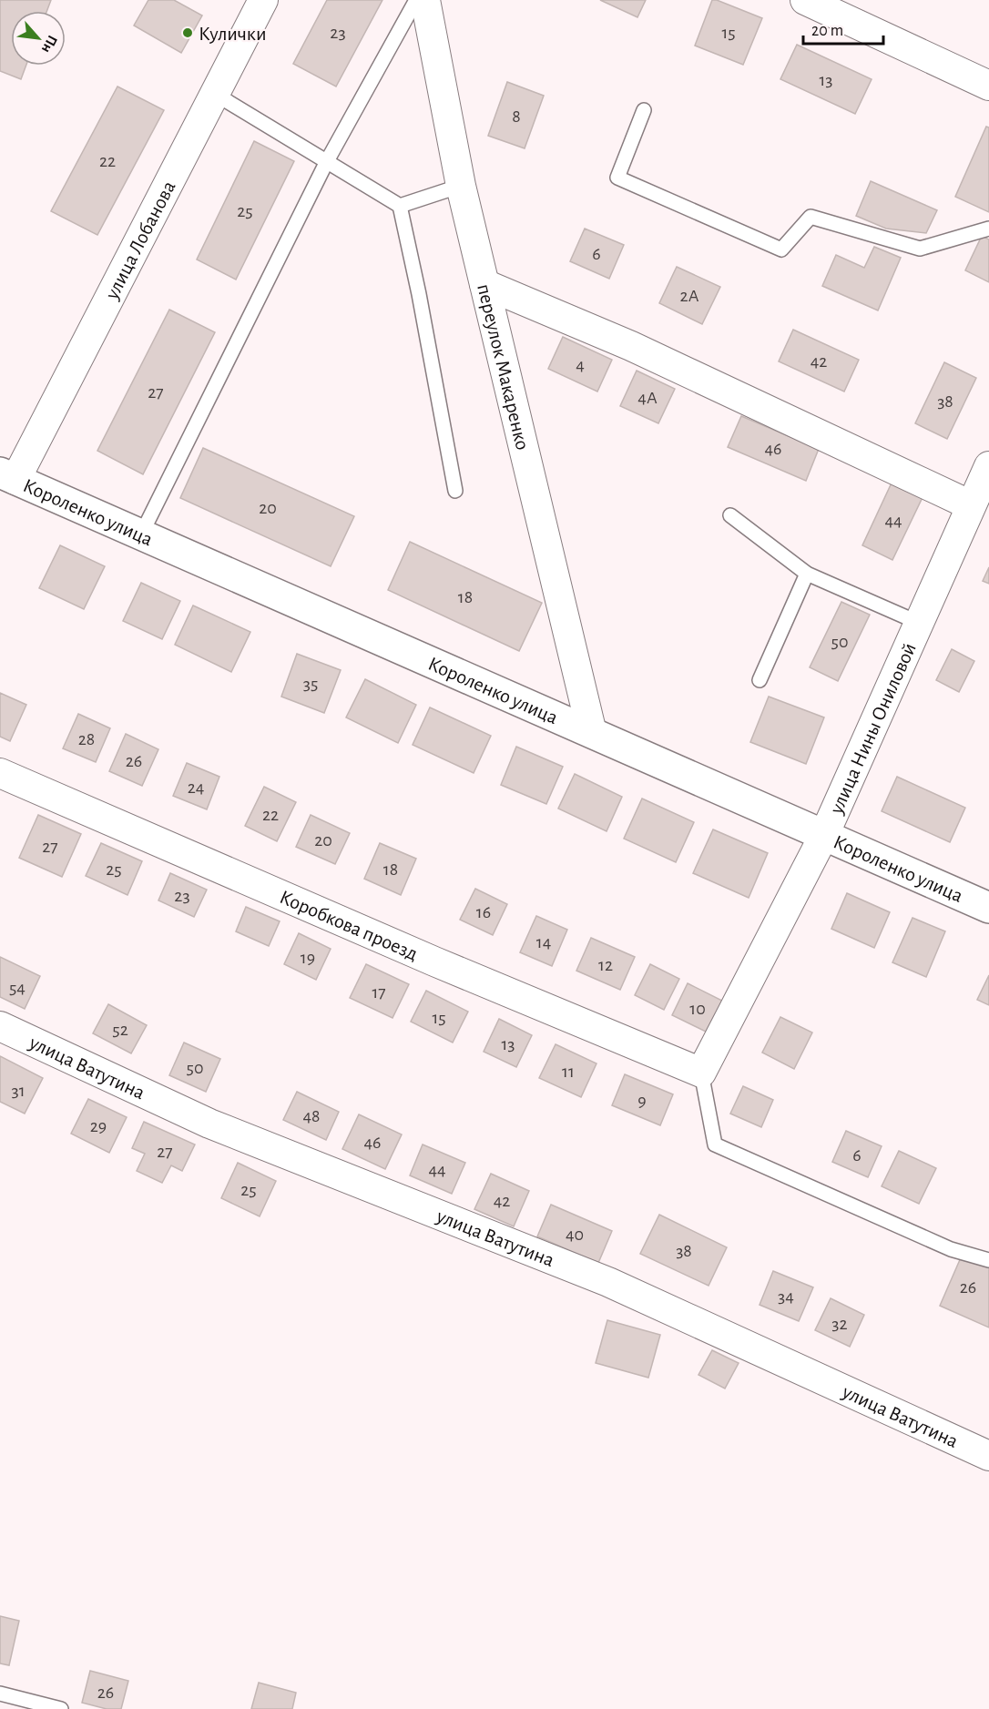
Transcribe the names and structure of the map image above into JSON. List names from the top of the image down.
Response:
{
  "streets": {
    "street": [
      "улица Лобанова",
      "переулок Макаренко",
      "Короленко улица",
      "улица Нины Ониловой",
      "Коробкова проезд",
      "улица Ватутина"
    ]
  },
  "crossings": [
    ["улица Лобанова", "Короленко улица"],
    ["переулок Макаренко", "Короленко улица"],
    ["Короленко улица", "улица Нины Ониловой"],
    ["улица Нины Ониловой", "Коробкова проезд"]
  ],
  "places": ["Кулички"],
  "house_numbers": [
    "23",
    "15",
    "13",
    "8",
    "22",
    "25",
    "6",
    "2А",
    "42",
    "4",
    "27",
    "4А",
    "38",
    "46",
    "20",
    "44",
    "18",
    "50",
    "35",
    "28",
    "26",
    "24",
    "22",
    "20",
    "27",
    "25",
    "18",
    "23",
    "16",
    "14",
    "19",
    "12",
    "54",
    "17",
    "10",
    "15",
    "52",
    "13",
    "50",
    "11",
    "31",
    "9",
    "48",
    "29",
    "46",
    "27",
    "6",
    "44",
    "25",
    "42",
    "40",
    "38",
    "26",
    "34",
    "32",
    "26"
  ],
  "scale_bar": "20 m",
  "north": "bottom right"
}
